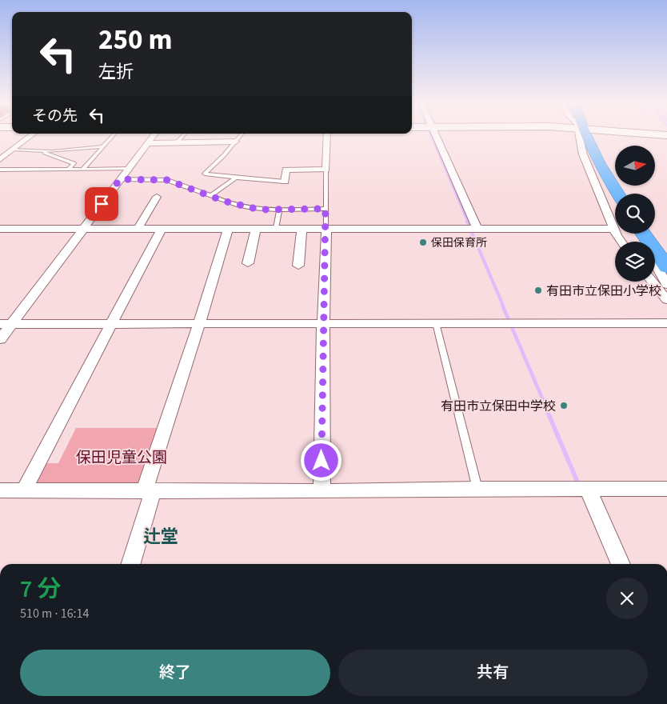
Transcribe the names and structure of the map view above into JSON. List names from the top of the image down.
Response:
{
  "districts": ["辻堂"],
  "parks": ["保田児童公園"],
  "places": ["保田保育所", "有田市立保田小学校", "有田市立保田中学校"],
  "north": "right",
  "page": {
    "turn": ["250 m", "左折"],
    "then": "その先",
    "heading": ["7 分", "510 m · 16:14"],
    "buttons": ["終了", "共有"]
  }
}
